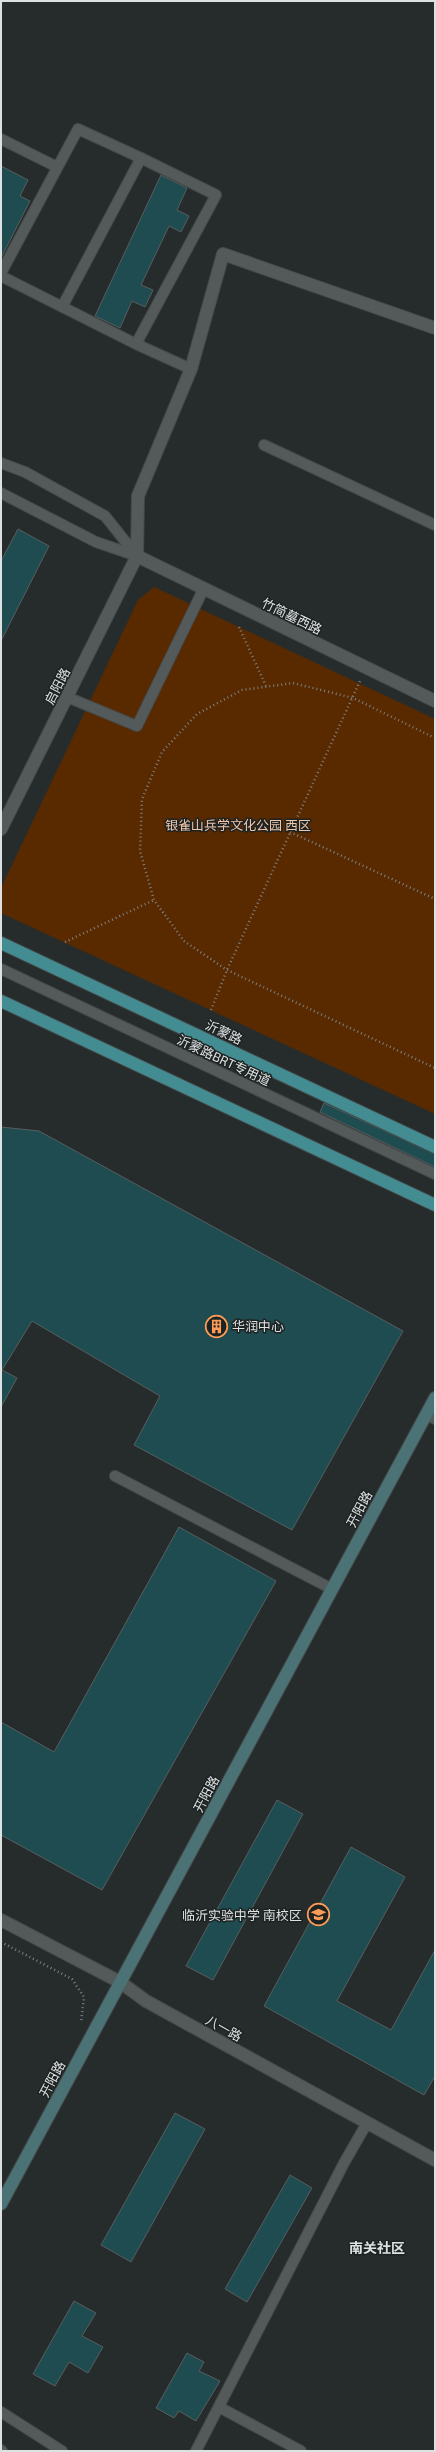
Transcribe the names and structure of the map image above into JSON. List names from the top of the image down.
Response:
{
  "streets": {
    "main road": ["沂蒙路"],
    "street": [
      "竹简墓西路",
      "启阳路",
      "开阳路",
      "八一路"
    ],
    "lane": ["沂蒙路BRT专用道"]
  },
  "crossings": [
    ["竹简墓西路", "启阳路"],
    ["开阳路", "八一路"]
  ],
  "districts": ["南关社区"],
  "parks": ["银雀山兵学文化公园 西区"],
  "places": {
    "building": ["华润中心"],
    "school or university": ["临沂实验中学 南校区"]
  }
}
